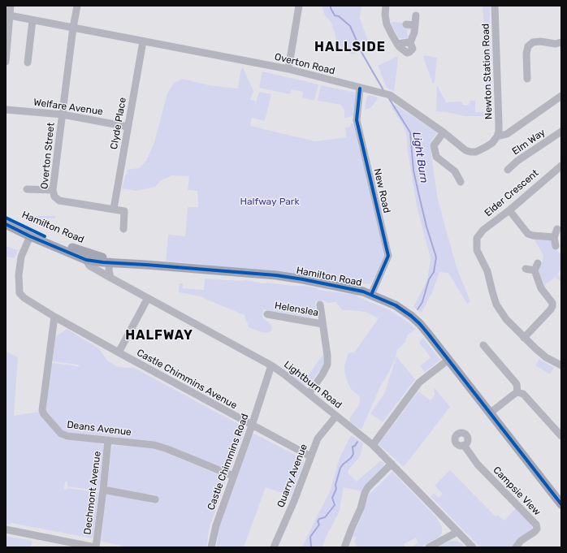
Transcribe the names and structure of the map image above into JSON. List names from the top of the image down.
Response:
{
  "streets": {
    "main road": ["Hamilton Road"],
    "street": [
      "Overton Road",
      "Newton Station Road",
      "Welfare Avenue",
      "Clyde Place",
      "Elm Way",
      "Overton Street",
      "New Road",
      "Elder Crescent",
      "Helenslea",
      "Castle Chimmins Avenue",
      "Lightburn Road",
      "Deans Avenue",
      "Castle Chimmins Road",
      "Quarry Avenue",
      "Campsie View",
      "Dechmont Avenue"
    ]
  },
  "crossings": [
    ["Overton Road", "Newton Station Road"],
    ["Overton Road", "Clyde Place"],
    ["Overton Road", "Overton Street"],
    ["Overton Road", "New Road"],
    ["Welfare Avenue", "Clyde Place"],
    ["Welfare Avenue", "Overton Street"],
    ["Clyde Place", "Overton Street"],
    ["New Road", "Hamilton Road"],
    ["Hamilton Road", "Castle Chimmins Avenue"],
    ["Hamilton Road", "Lightburn Road"],
    ["Castle Chimmins Avenue", "Deans Avenue"],
    ["Castle Chimmins Avenue", "Castle Chimmins Road"],
    ["Castle Chimmins Avenue", "Quarry Avenue"],
    ["Lightburn Road", "Castle Chimmins Road"],
    ["Lightburn Road", "Quarry Avenue"],
    ["Deans Avenue", "Castle Chimmins Road"],
    ["Deans Avenue", "Dechmont Avenue"]
  ],
  "districts": ["HALLSIDE", "HALFWAY"],
  "water": ["Light Burn"],
  "parks": ["Halfway Park"]
}
